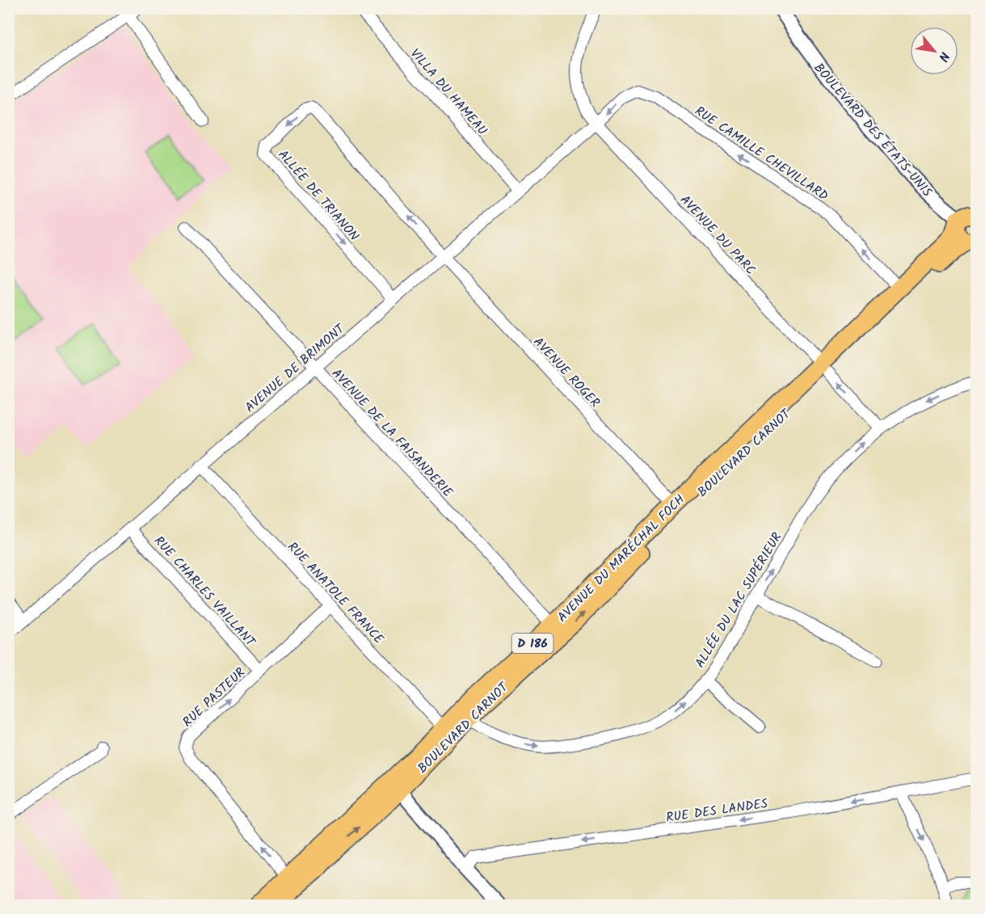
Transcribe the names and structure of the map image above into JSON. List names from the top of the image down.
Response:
{
  "streets": {
    "main road": ["BOULEVARD CARNOT", "D 186"],
    "street": [
      "VILLA DU HAMEAU",
      "BOULEVARD DES ÉTATS-UNIS",
      "RUE CAMILLE CHEVILLARD",
      "ALLÉE DE TRIANON",
      "AVENUE DU PARC",
      "AVENUE DE BRIMONT",
      "AVENUE ROGER",
      "AVENUE DE LA FAISANDERIE",
      "RUE CHARLES VAILLANT",
      "RUE ANATOLE FRANCE",
      "ALLÉE DU LAC SUPÉRIEUR",
      "RUE PASTEUR",
      "RUE DES LANDES"
    ]
  },
  "crossings": [
    ["VILLA DU HAMEAU", "AVENUE DE BRIMONT"],
    ["BOULEVARD DES ÉTATS-UNIS", "BOULEVARD CARNOT"],
    ["BOULEVARD DES ÉTATS-UNIS", "D 186"],
    ["RUE CAMILLE CHEVILLARD", "AVENUE DU PARC"],
    ["RUE CAMILLE CHEVILLARD", "AVENUE DE BRIMONT"],
    ["RUE CAMILLE CHEVILLARD", "D 186"],
    ["ALLÉE DE TRIANON", "AVENUE DE BRIMONT"],
    ["ALLÉE DE TRIANON", "AVENUE ROGER"],
    ["AVENUE DU PARC", "AVENUE DE BRIMONT"],
    ["AVENUE DU PARC", "BOULEVARD CARNOT"],
    ["AVENUE DU PARC", "ALLÉE DU LAC SUPÉRIEUR"],
    ["AVENUE DU PARC", "D 186"],
    ["AVENUE DE BRIMONT", "AVENUE ROGER"],
    ["AVENUE DE BRIMONT", "AVENUE DE LA FAISANDERIE"],
    ["AVENUE DE BRIMONT", "RUE CHARLES VAILLANT"],
    ["AVENUE DE BRIMONT", "RUE ANATOLE FRANCE"],
    ["AVENUE ROGER", "BOULEVARD CARNOT"],
    ["AVENUE DE LA FAISANDERIE", "BOULEVARD CARNOT"],
    ["BOULEVARD CARNOT", "RUE ANATOLE FRANCE"],
    ["BOULEVARD CARNOT", "ALLÉE DU LAC SUPÉRIEUR"],
    ["BOULEVARD CARNOT", "D 186"],
    ["RUE CHARLES VAILLANT", "RUE PASTEUR"],
    ["RUE ANATOLE FRANCE", "D 186"],
    ["RUE ANATOLE FRANCE", "RUE PASTEUR"],
    ["D 186", "RUE PASTEUR"]
  ],
  "one_way": ["RUE CAMILLE CHEVILLARD", "RUE DES LANDES"],
  "north": "bottom right"
}
